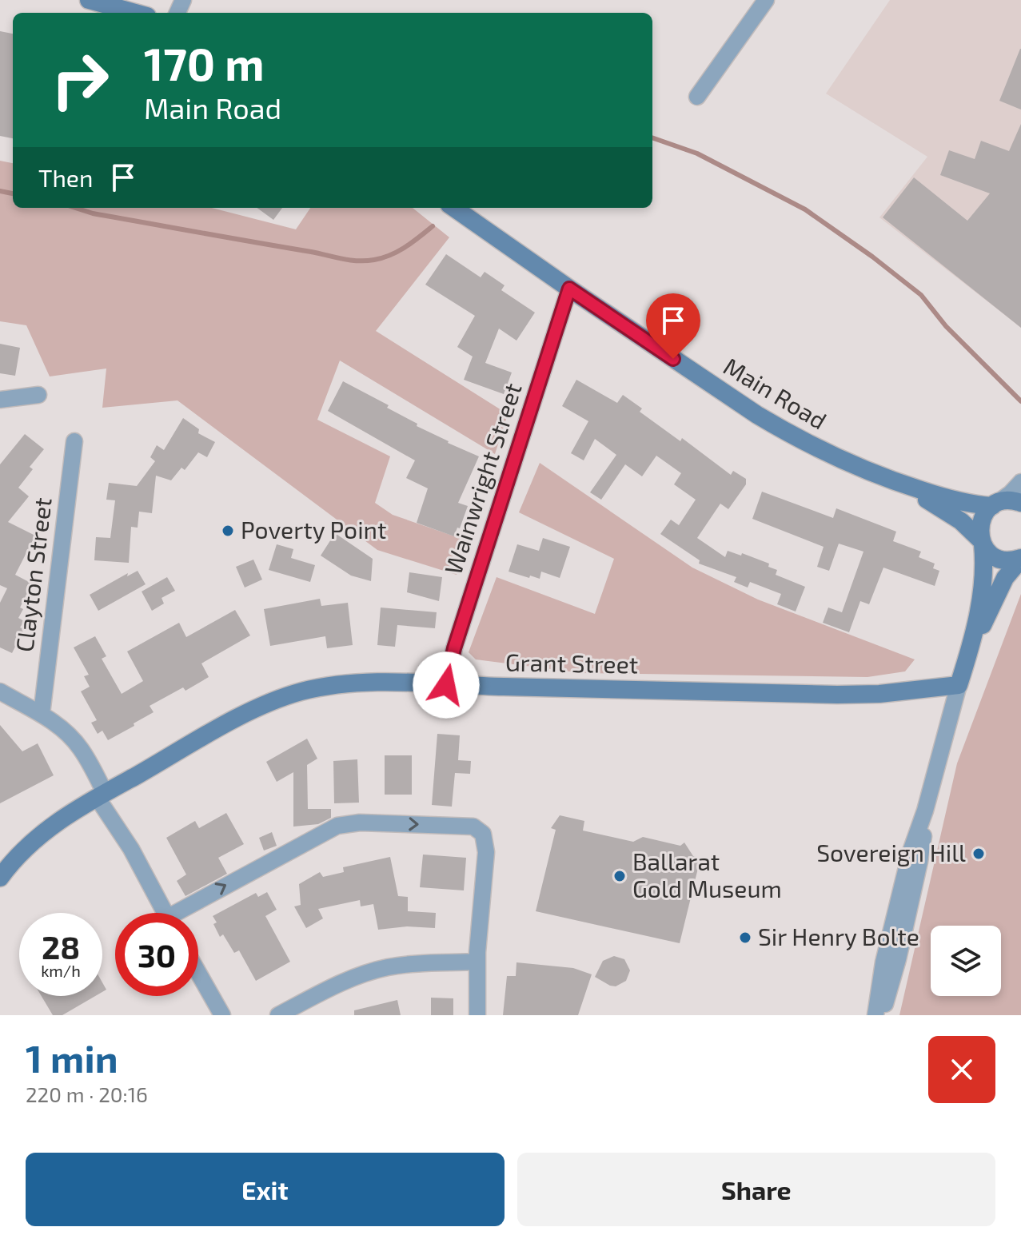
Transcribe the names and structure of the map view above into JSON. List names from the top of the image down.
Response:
{
  "streets": {
    "main road": ["Main Road", "Grant Street"],
    "street": ["Wainwright Street", "Clayton Street"]
  },
  "crossings": [
    ["Main Road", "Wainwright Street"],
    ["Wainwright Street", "Grant Street"]
  ],
  "places": [
    "Poverty Point",
    "Sovereign Hill",
    "Ballarat Gold Museum",
    "Sir Henry Bolte"
  ],
  "page": {
    "turn": ["170 m", "Main Road"],
    "then": "Then",
    "speed": "28 km/h",
    "limit": "30",
    "heading": ["1 min", "220 m · 20:16"],
    "buttons": ["Exit", "Share"]
  }
}
